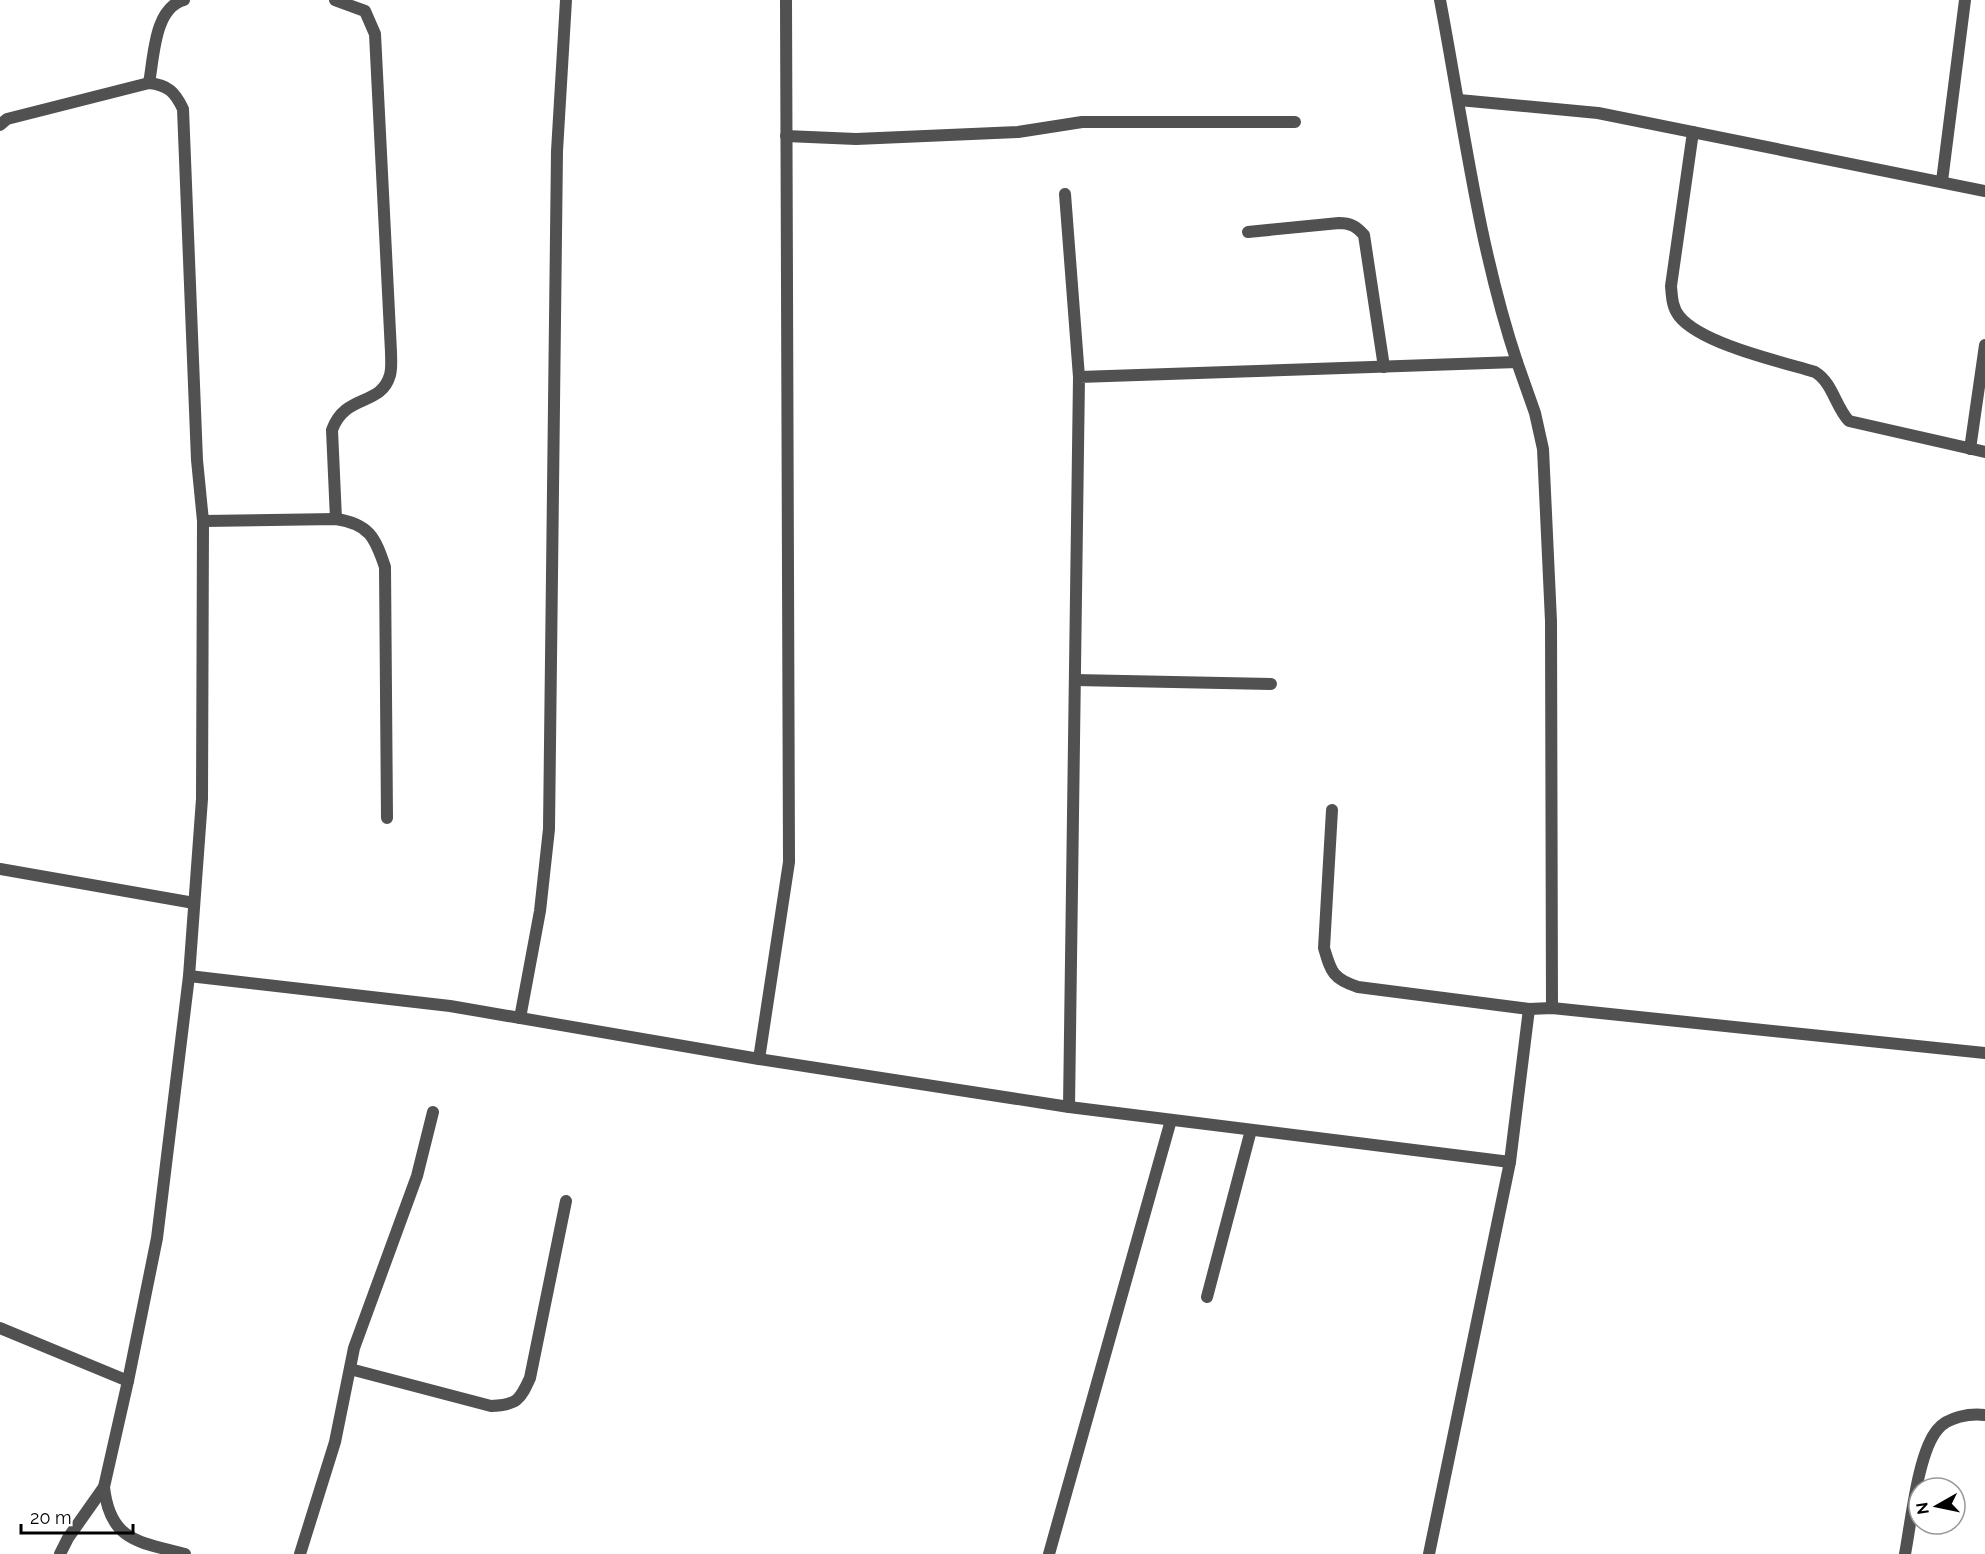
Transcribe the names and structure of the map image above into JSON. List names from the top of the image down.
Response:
{
  "scale_bar": "20 m",
  "north": "left"
}
